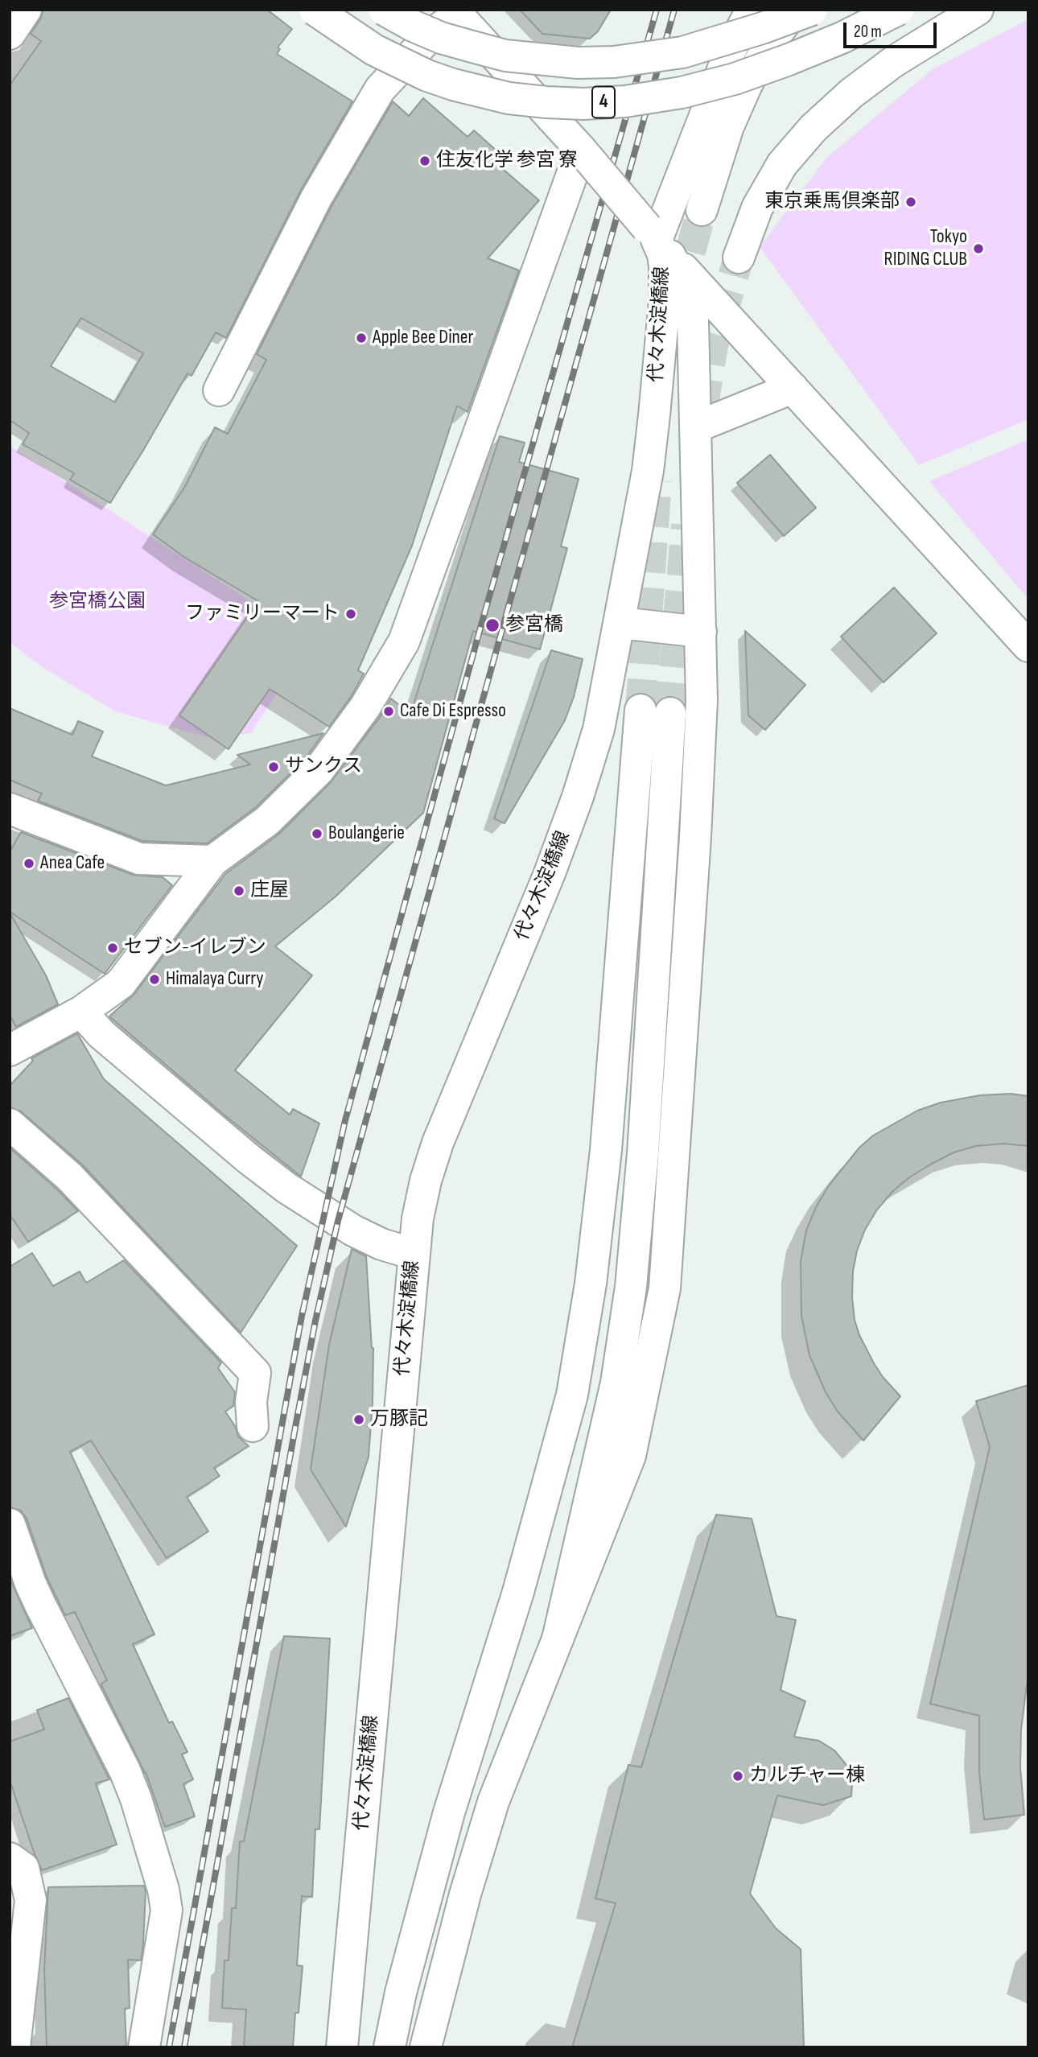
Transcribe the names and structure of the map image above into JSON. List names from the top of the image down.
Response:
{
  "streets": {
    "main road": ["4", "代々木淀橋線"]
  },
  "parks": ["参宮橋公園"],
  "places": [
    "住友化学 参宮 寮",
    "東京乗馬倶楽部",
    "Tokyo RIDING CLUB",
    "Apple Bee Diner",
    "ファミリーマート",
    "参宮橋",
    "Cafe Di Espresso",
    "サンクス",
    "Boulangerie",
    "Anea Cafe",
    "庄屋",
    "セブン-イレブン",
    "Himalaya Curry",
    "万豚記",
    "カルチャー棟"
  ],
  "scale_bar": "20 m"
}
